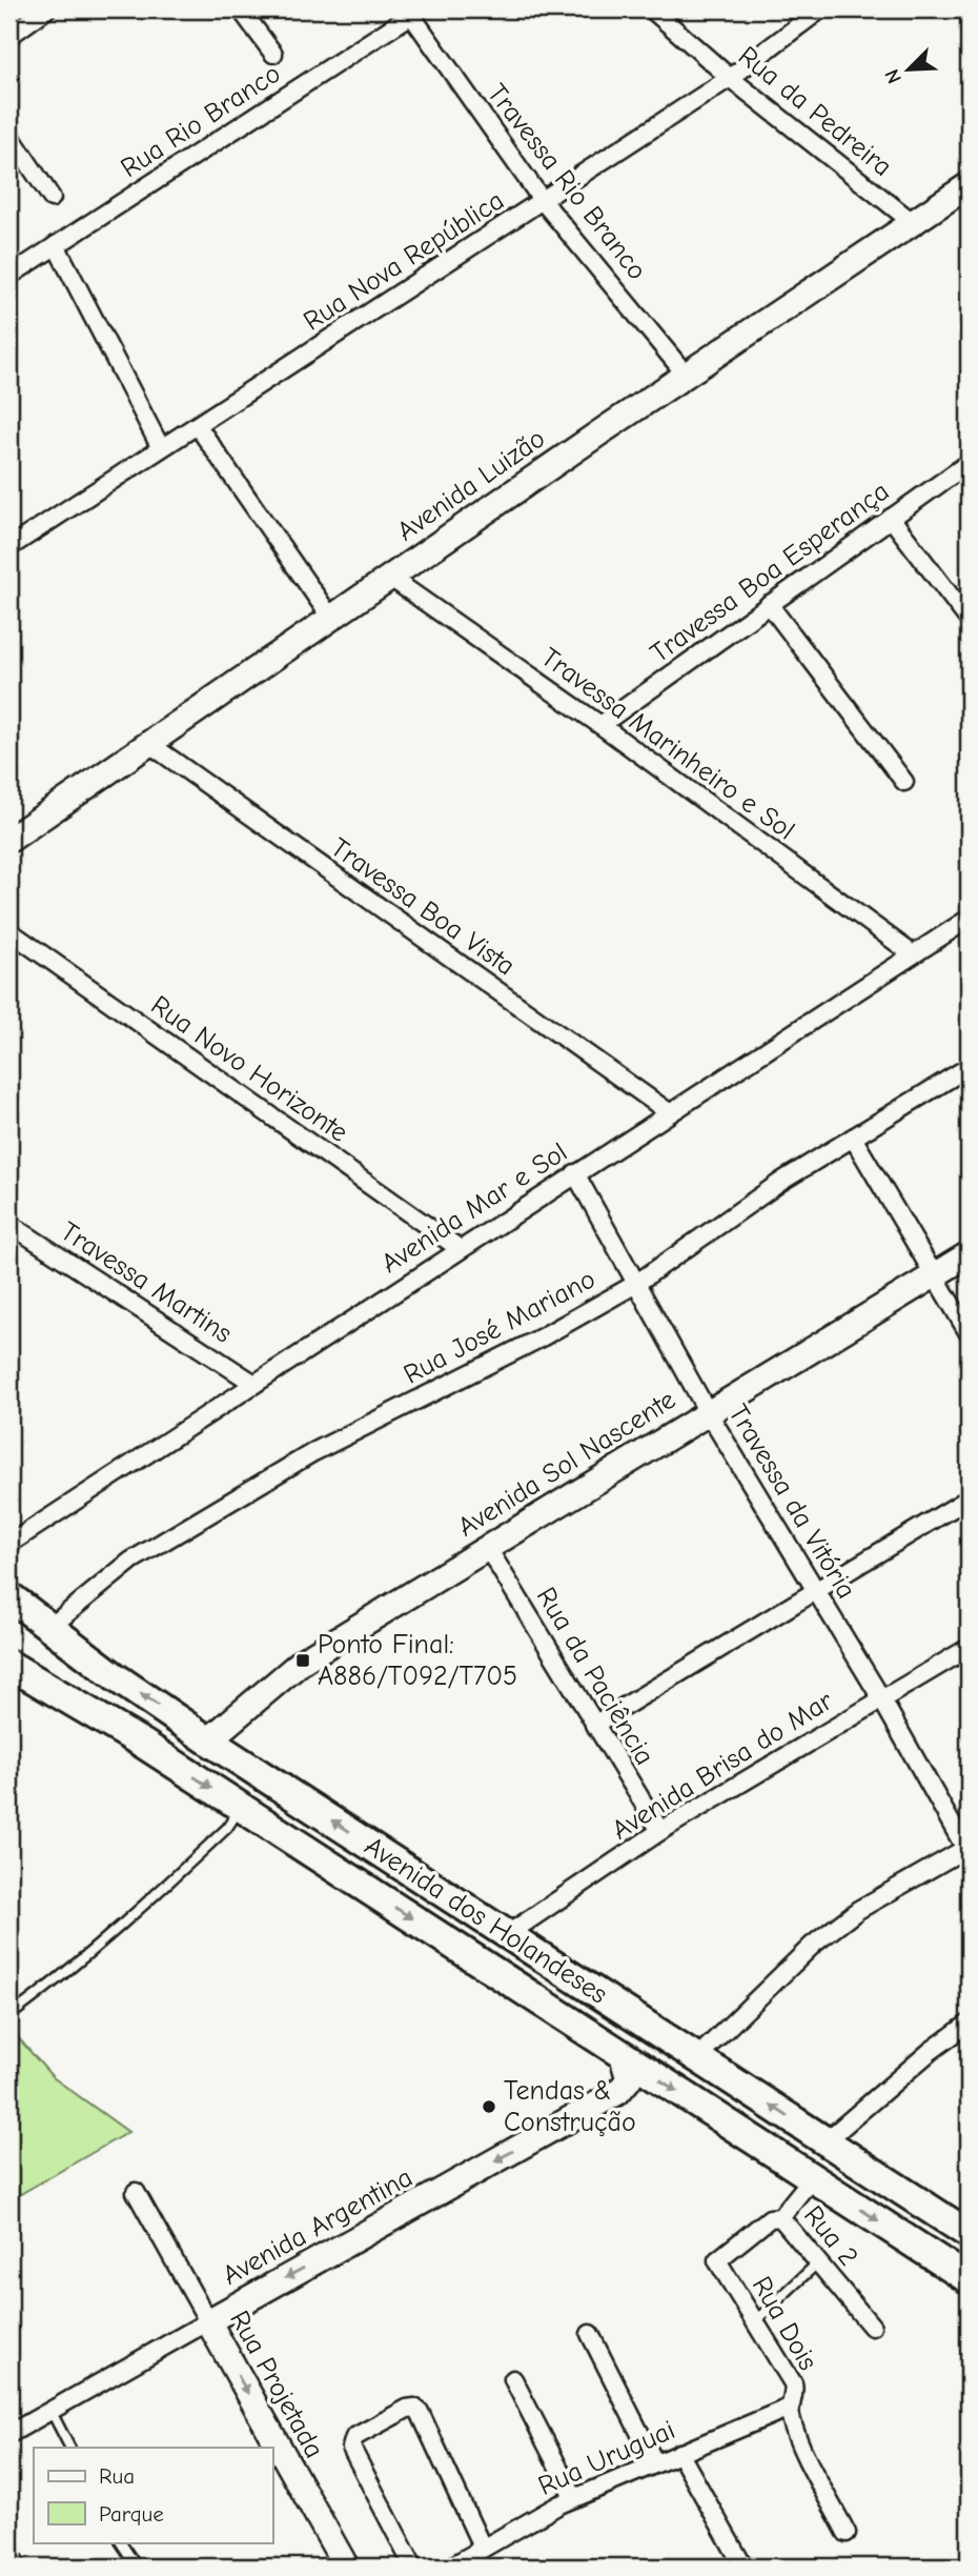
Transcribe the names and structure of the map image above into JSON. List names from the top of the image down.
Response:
{
  "streets": {
    "main road": ["Avenida dos Holandeses"],
    "street": [
      "Rua da Pedreira",
      "Rua Rio Branco",
      "Travessa Rio Branco",
      "Rua Nova República",
      "Avenida Luizão",
      "Travessa Boa Esperança",
      "Travessa Marinheiro e Sol",
      "Travessa Boa Vista",
      "Rua Novo Horizonte",
      "Avenida Mar e Sol",
      "Travessa Martins",
      "Rua José Mariano",
      "Avenida Sol Nascente",
      "Travessa da Vitória",
      "Rua da Paciência",
      "Avenida Brisa do Mar",
      "Avenida Argentina",
      "Rua 2",
      "Rua Dois",
      "Rua Projetada",
      "Rua Uruguai"
    ]
  },
  "crossings": [
    ["Rua da Pedreira", "Rua Nova República"],
    ["Rua da Pedreira", "Avenida Luizão"],
    ["Rua Rio Branco", "Travessa Rio Branco"],
    ["Travessa Rio Branco", "Rua Nova República"],
    ["Travessa Rio Branco", "Avenida Luizão"],
    ["Avenida Luizão", "Travessa Marinheiro e Sol"],
    ["Avenida Luizão", "Travessa Boa Vista"],
    ["Travessa Boa Esperança", "Travessa Marinheiro e Sol"],
    ["Travessa Marinheiro e Sol", "Avenida Mar e Sol"],
    ["Travessa Boa Vista", "Avenida Mar e Sol"],
    ["Rua Novo Horizonte", "Avenida Mar e Sol"],
    ["Avenida Mar e Sol", "Travessa Martins"],
    ["Avenida Mar e Sol", "Travessa da Vitória"],
    ["Rua José Mariano", "Travessa da Vitória"],
    ["Rua José Mariano", "Avenida dos Holandeses"],
    ["Avenida Sol Nascente", "Travessa da Vitória"],
    ["Avenida Sol Nascente", "Rua da Paciência"],
    ["Avenida Sol Nascente", "Avenida dos Holandeses"],
    ["Travessa da Vitória", "Avenida Brisa do Mar"],
    ["Rua da Paciência", "Avenida Brisa do Mar"],
    ["Avenida Brisa do Mar", "Avenida dos Holandeses"],
    ["Avenida dos Holandeses", "Avenida Argentina"],
    ["Avenida dos Holandeses", "Rua 2"],
    ["Avenida Argentina", "Rua Projetada"],
    ["Rua 2", "Rua Dois"],
    ["Rua Dois", "Rua Uruguai"]
  ],
  "one_way": ["Avenida Argentina", "Rua Projetada"],
  "places": {
    "transit": ["Ponto Final: A886/T092/T705"],
    "other": ["Tendas & Construção"]
  },
  "legend": ["Rua", "Parque"],
  "north": "bottom left"
}
